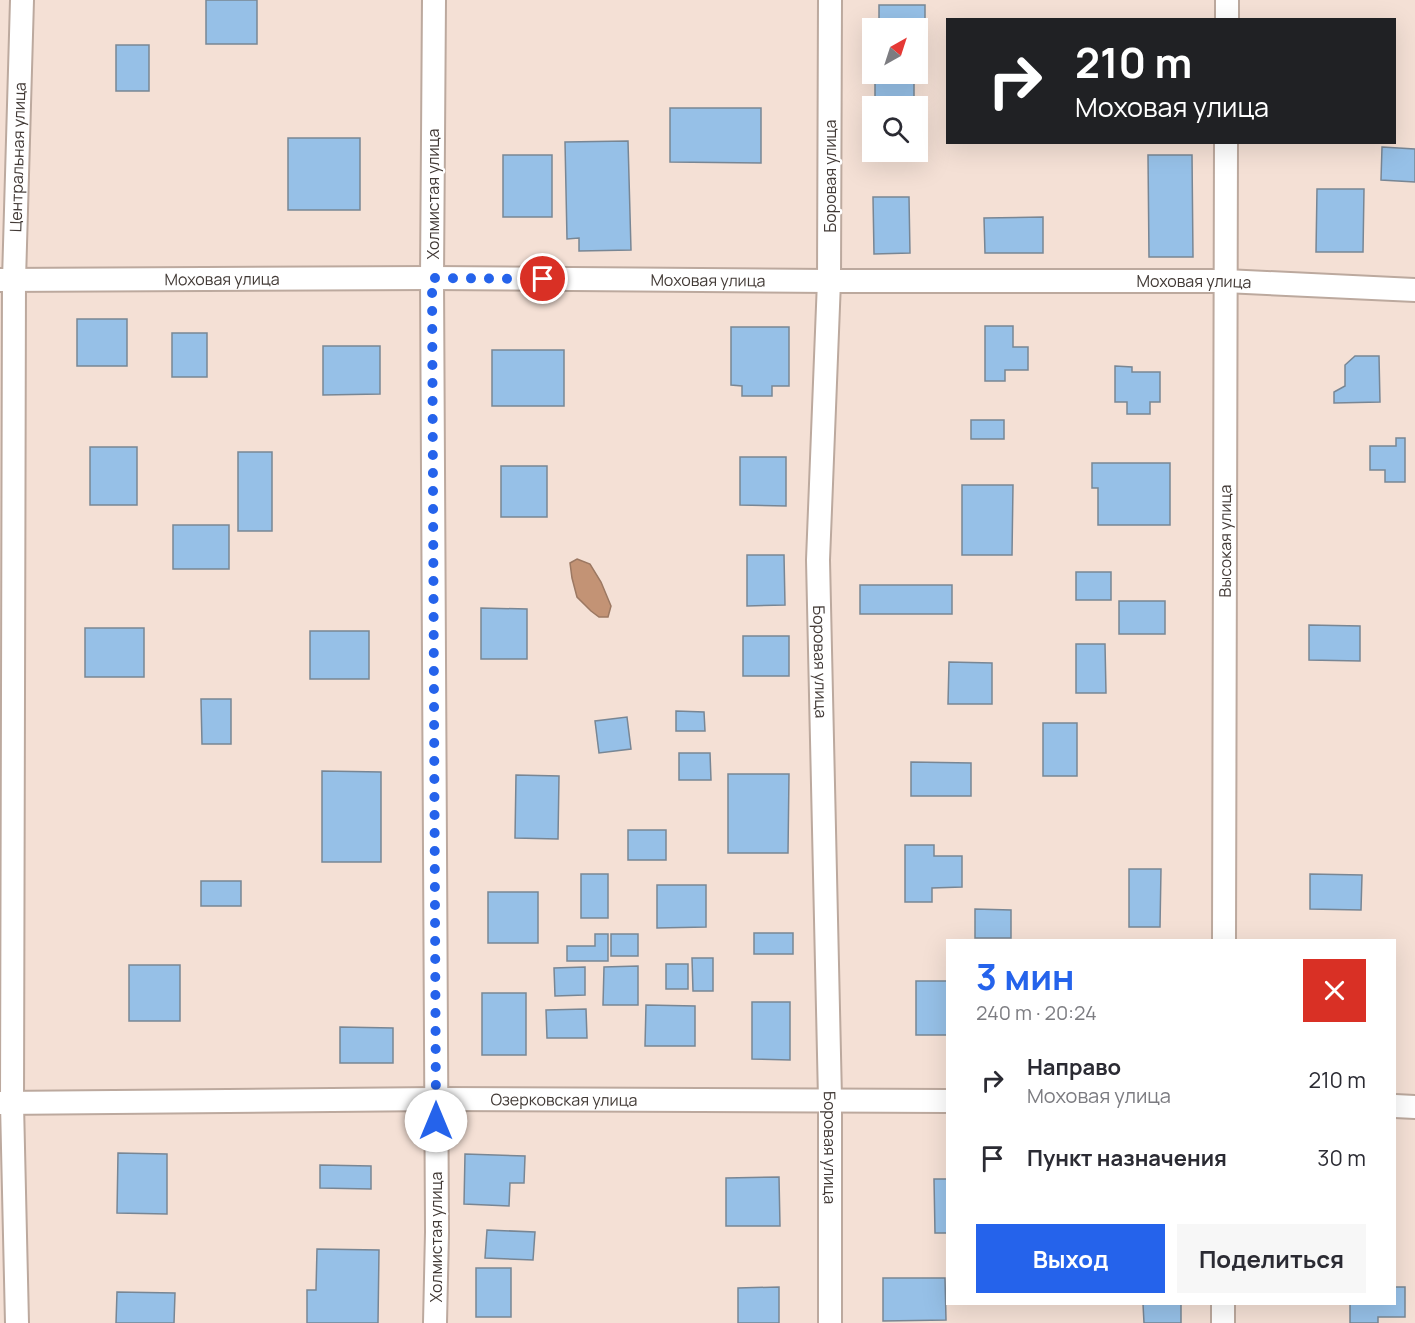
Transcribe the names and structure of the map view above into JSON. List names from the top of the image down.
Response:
{
  "streets": {
    "street": [
      "Центральная улица",
      "Боровая улица",
      "Холмистая улица",
      "Моховая улица",
      "Высокая улица",
      "Озерковская улица"
    ]
  },
  "crossings": [
    ["Центральная улица", "Моховая улица"],
    ["Центральная улица", "Озерковская улица"],
    ["Боровая улица", "Моховая улица"],
    ["Боровая улица", "Озерковская улица"],
    ["Холмистая улица", "Моховая улица"],
    ["Холмистая улица", "Озерковская улица"],
    ["Моховая улица", "Высокая улица"]
  ],
  "north": "top right",
  "page": {
    "turn": ["210 m", "Моховая улица"],
    "heading": ["3 мин", "240 m · 20:24"],
    "list": [
      {
        "name": "Направо",
        "note": "Моховая улица",
        "value": "210 m"
      },
      {
        "name": "Пункт назначения",
        "value": "30 m"
      }
    ],
    "buttons": ["Выход", "Поделиться"]
  }
}
